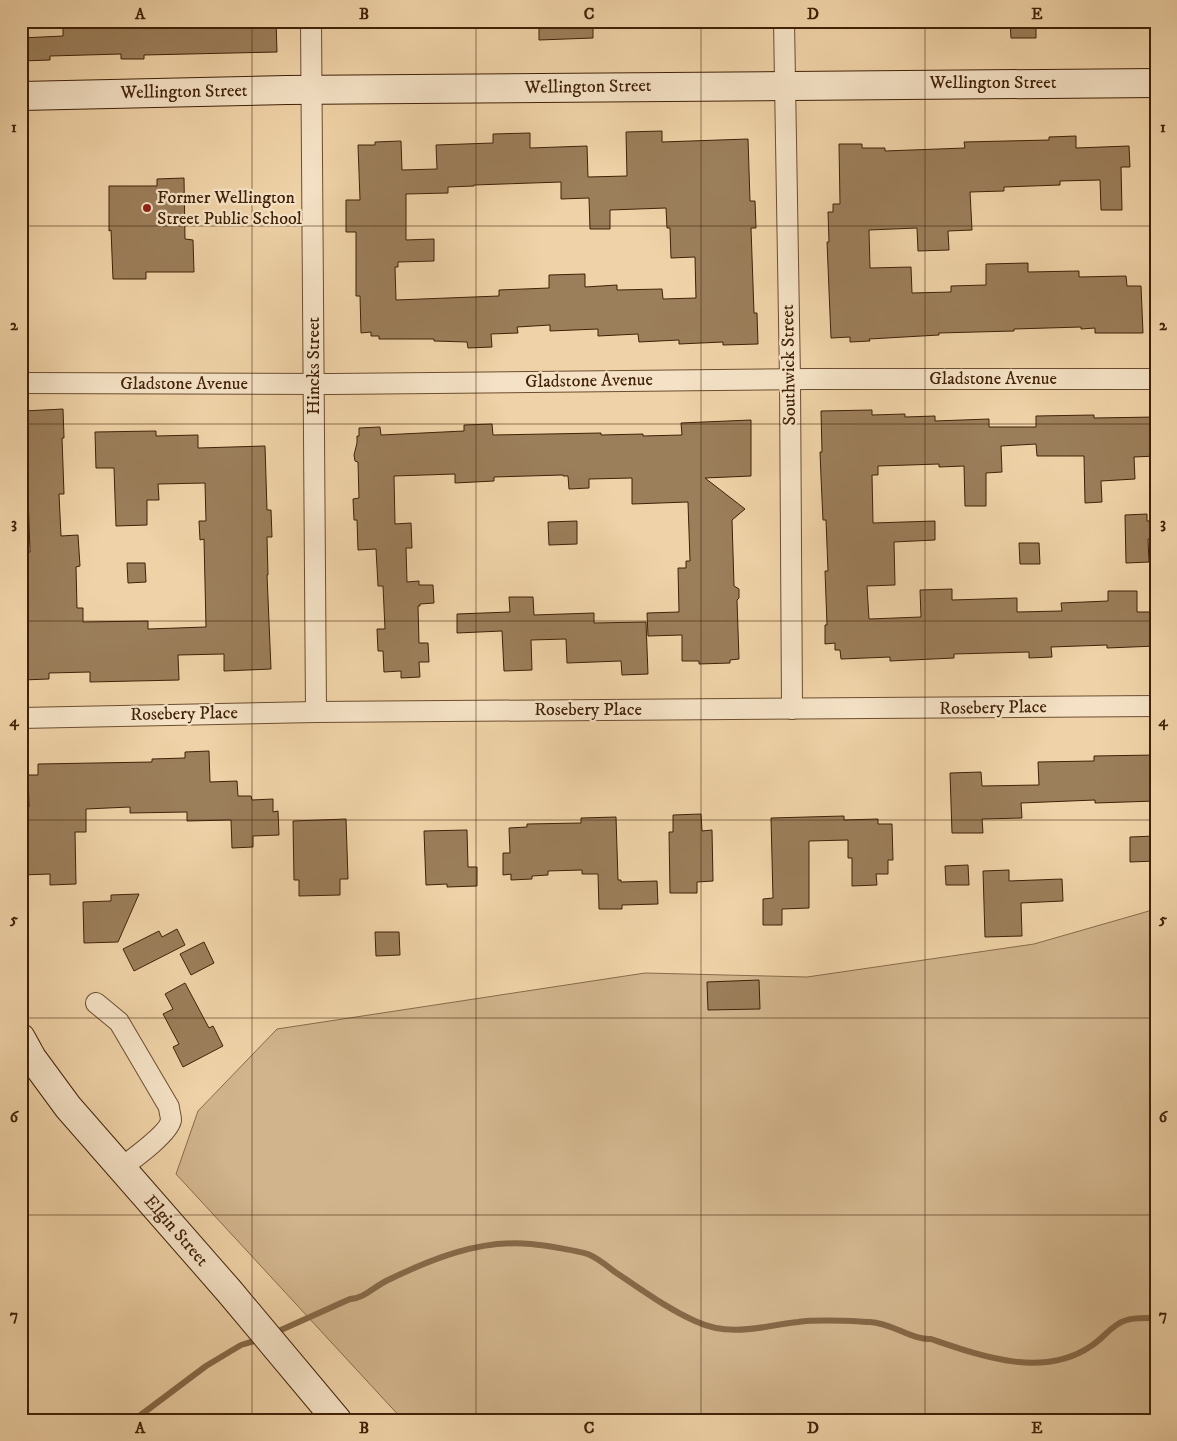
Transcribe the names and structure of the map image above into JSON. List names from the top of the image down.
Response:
{
  "streets": {
    "street": [
      "Wellington Street",
      "Southwick Street",
      "Hincks Street",
      "Gladstone Avenue",
      "Rosebery Place",
      "Elgin Street"
    ]
  },
  "crossings": [
    ["Wellington Street", "Southwick Street"],
    ["Wellington Street", "Hincks Street"],
    ["Southwick Street", "Gladstone Avenue"],
    ["Southwick Street", "Rosebery Place"],
    ["Hincks Street", "Gladstone Avenue"],
    ["Hincks Street", "Rosebery Place"]
  ],
  "places": ["Former Wellington Street Public School"],
  "grid": {
    "columns": [
      "A",
      "B",
      "C",
      "D",
      "E"
    ],
    "rows": [
      "1",
      "2",
      "3",
      "4",
      "5",
      "6",
      "7"
    ]
  }
}
